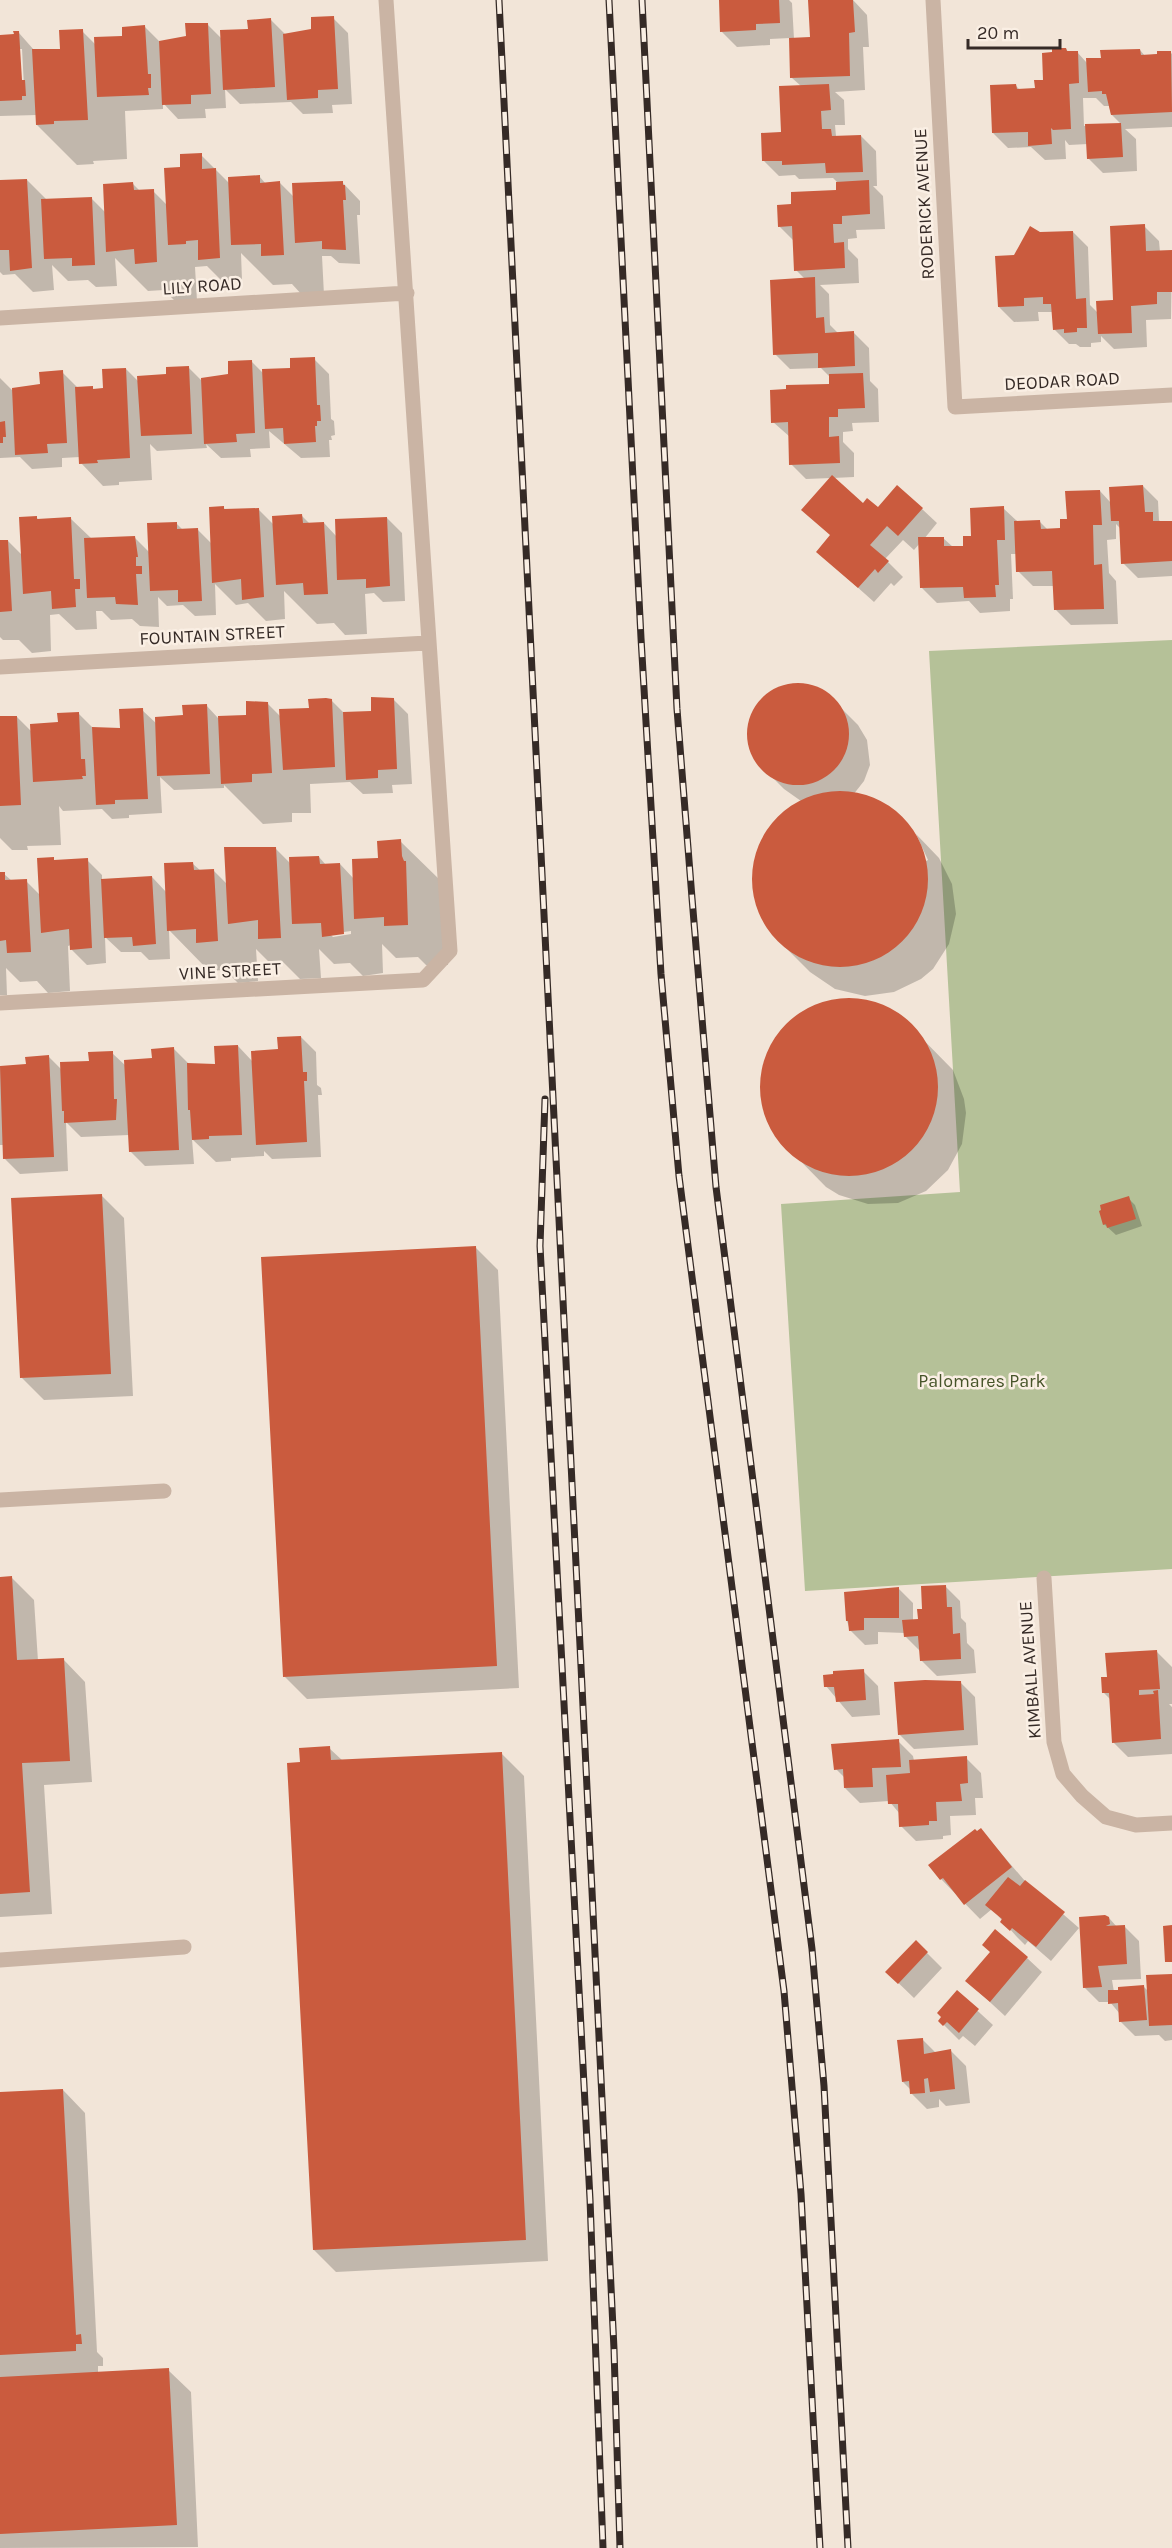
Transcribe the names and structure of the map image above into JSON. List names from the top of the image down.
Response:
{
  "streets": {
    "street": [
      "RODERICK AVENUE",
      "LILY ROAD",
      "DEODAR ROAD",
      "FOUNTAIN STREET",
      "VINE STREET",
      "KIMBALL AVENUE"
    ]
  },
  "crossings": [
    ["RODERICK AVENUE", "DEODAR ROAD"],
    ["FOUNTAIN STREET", "VINE STREET"]
  ],
  "parks": ["Palomares Park"],
  "scale_bar": "20 m"
}
